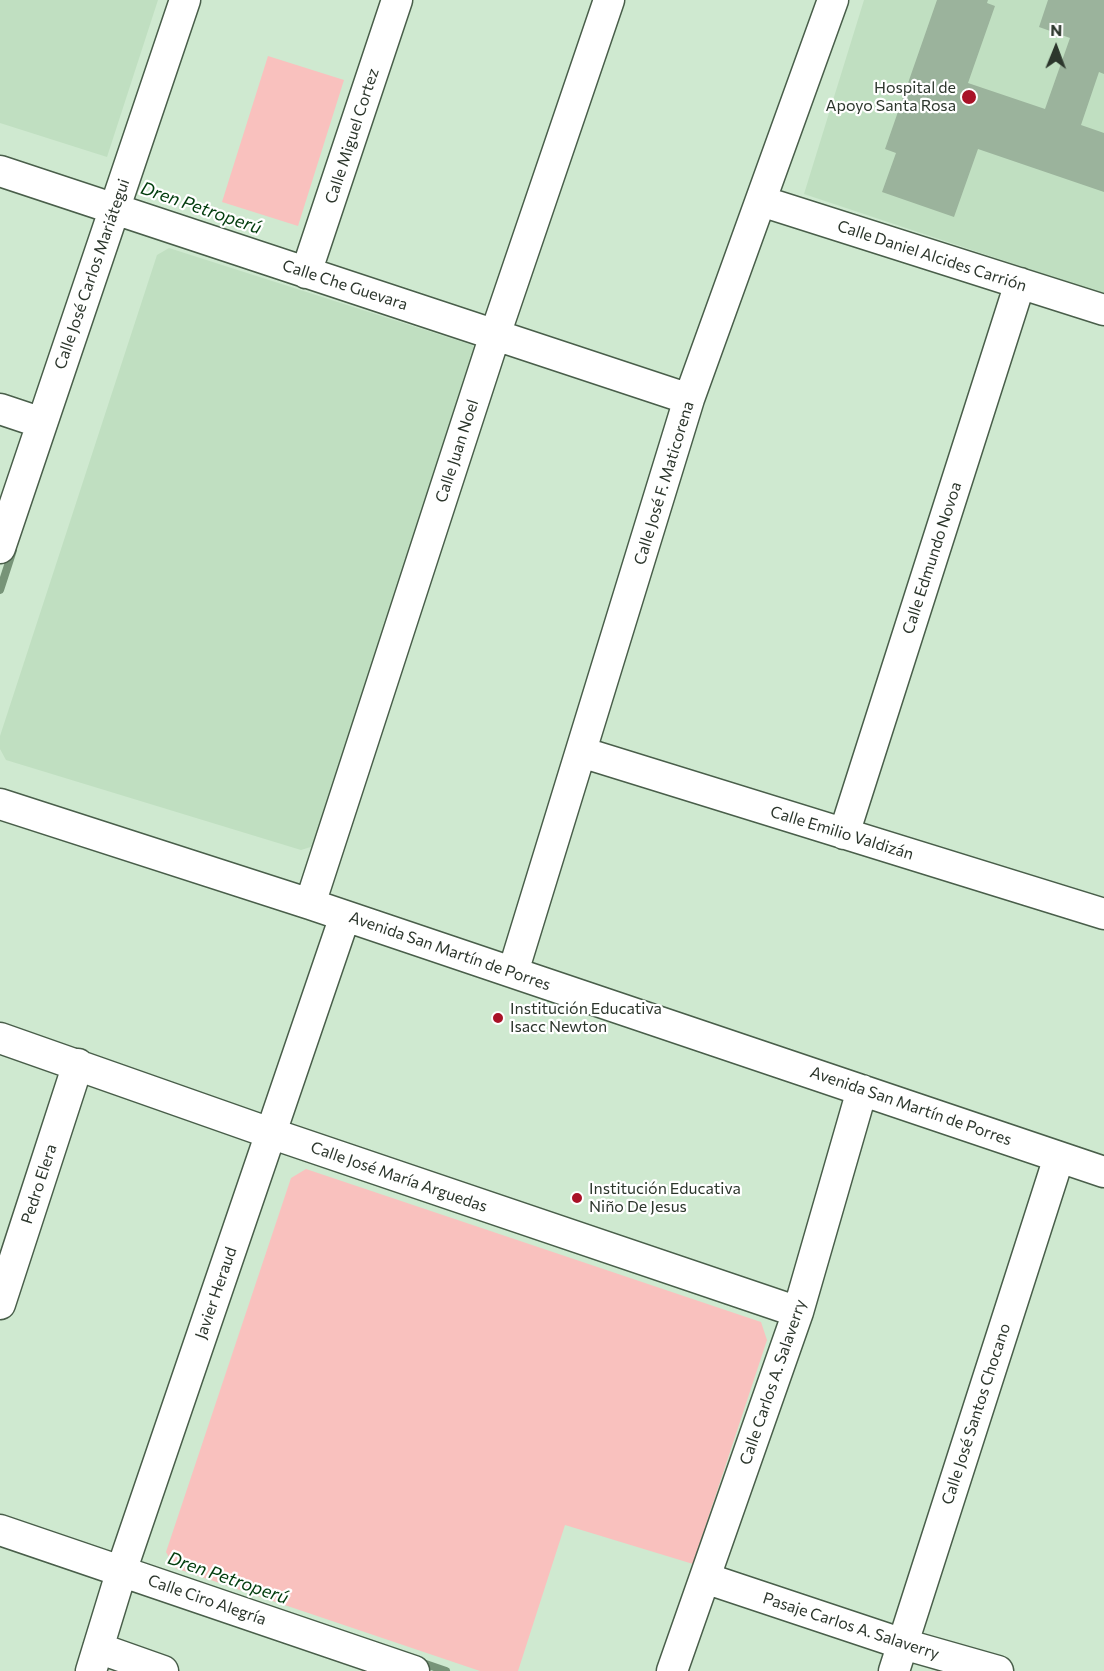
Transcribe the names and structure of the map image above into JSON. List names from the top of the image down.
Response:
{
  "streets": {
    "street": [
      "Calle Miguel Cortez",
      "Calle Daniel Alcides Carrión",
      "Calle José Carlos Mariátegui",
      "Calle Che Guevara",
      "Calle Juan Noel",
      "Calle José F. Maticorena",
      "Calle Edmundo Novoa",
      "Calle Emilio Valdizán",
      "Avenida San Martín de Porres",
      "Calle José María Arguedas",
      "Pedro Elera",
      "Javier Heraud",
      "Calle Carlos A. Salaverry",
      "Calle José Santos Chocano",
      "Calle Ciro Alegría",
      "Pasaje Carlos A. Salaverry"
    ]
  },
  "crossings": [
    ["Calle Miguel Cortez", "Calle Che Guevara"],
    ["Calle Daniel Alcides Carrión", "Calle José F. Maticorena"],
    ["Calle Daniel Alcides Carrión", "Calle Edmundo Novoa"],
    ["Calle José Carlos Mariátegui", "Calle Che Guevara"],
    ["Calle Che Guevara", "Calle Juan Noel"],
    ["Calle Che Guevara", "Calle José F. Maticorena"],
    ["Calle Juan Noel", "Avenida San Martín de Porres"],
    ["Calle José F. Maticorena", "Calle Emilio Valdizán"],
    ["Calle José F. Maticorena", "Avenida San Martín de Porres"],
    ["Calle Edmundo Novoa", "Calle Emilio Valdizán"],
    ["Avenida San Martín de Porres", "Javier Heraud"],
    ["Avenida San Martín de Porres", "Calle Carlos A. Salaverry"],
    ["Avenida San Martín de Porres", "Calle José Santos Chocano"],
    ["Calle José María Arguedas", "Pedro Elera"],
    ["Calle José María Arguedas", "Javier Heraud"],
    ["Calle José María Arguedas", "Calle Carlos A. Salaverry"],
    ["Javier Heraud", "Calle Ciro Alegría"],
    ["Calle Carlos A. Salaverry", "Pasaje Carlos A. Salaverry"],
    ["Calle José Santos Chocano", "Pasaje Carlos A. Salaverry"]
  ],
  "water": ["Dren Petroperú"],
  "places": ["Hospital de Apoyo Santa Rosa", "Institución Educativa Isacc Newton", "Institución Educativa Niño De Jesus"],
  "north": "top"
}
